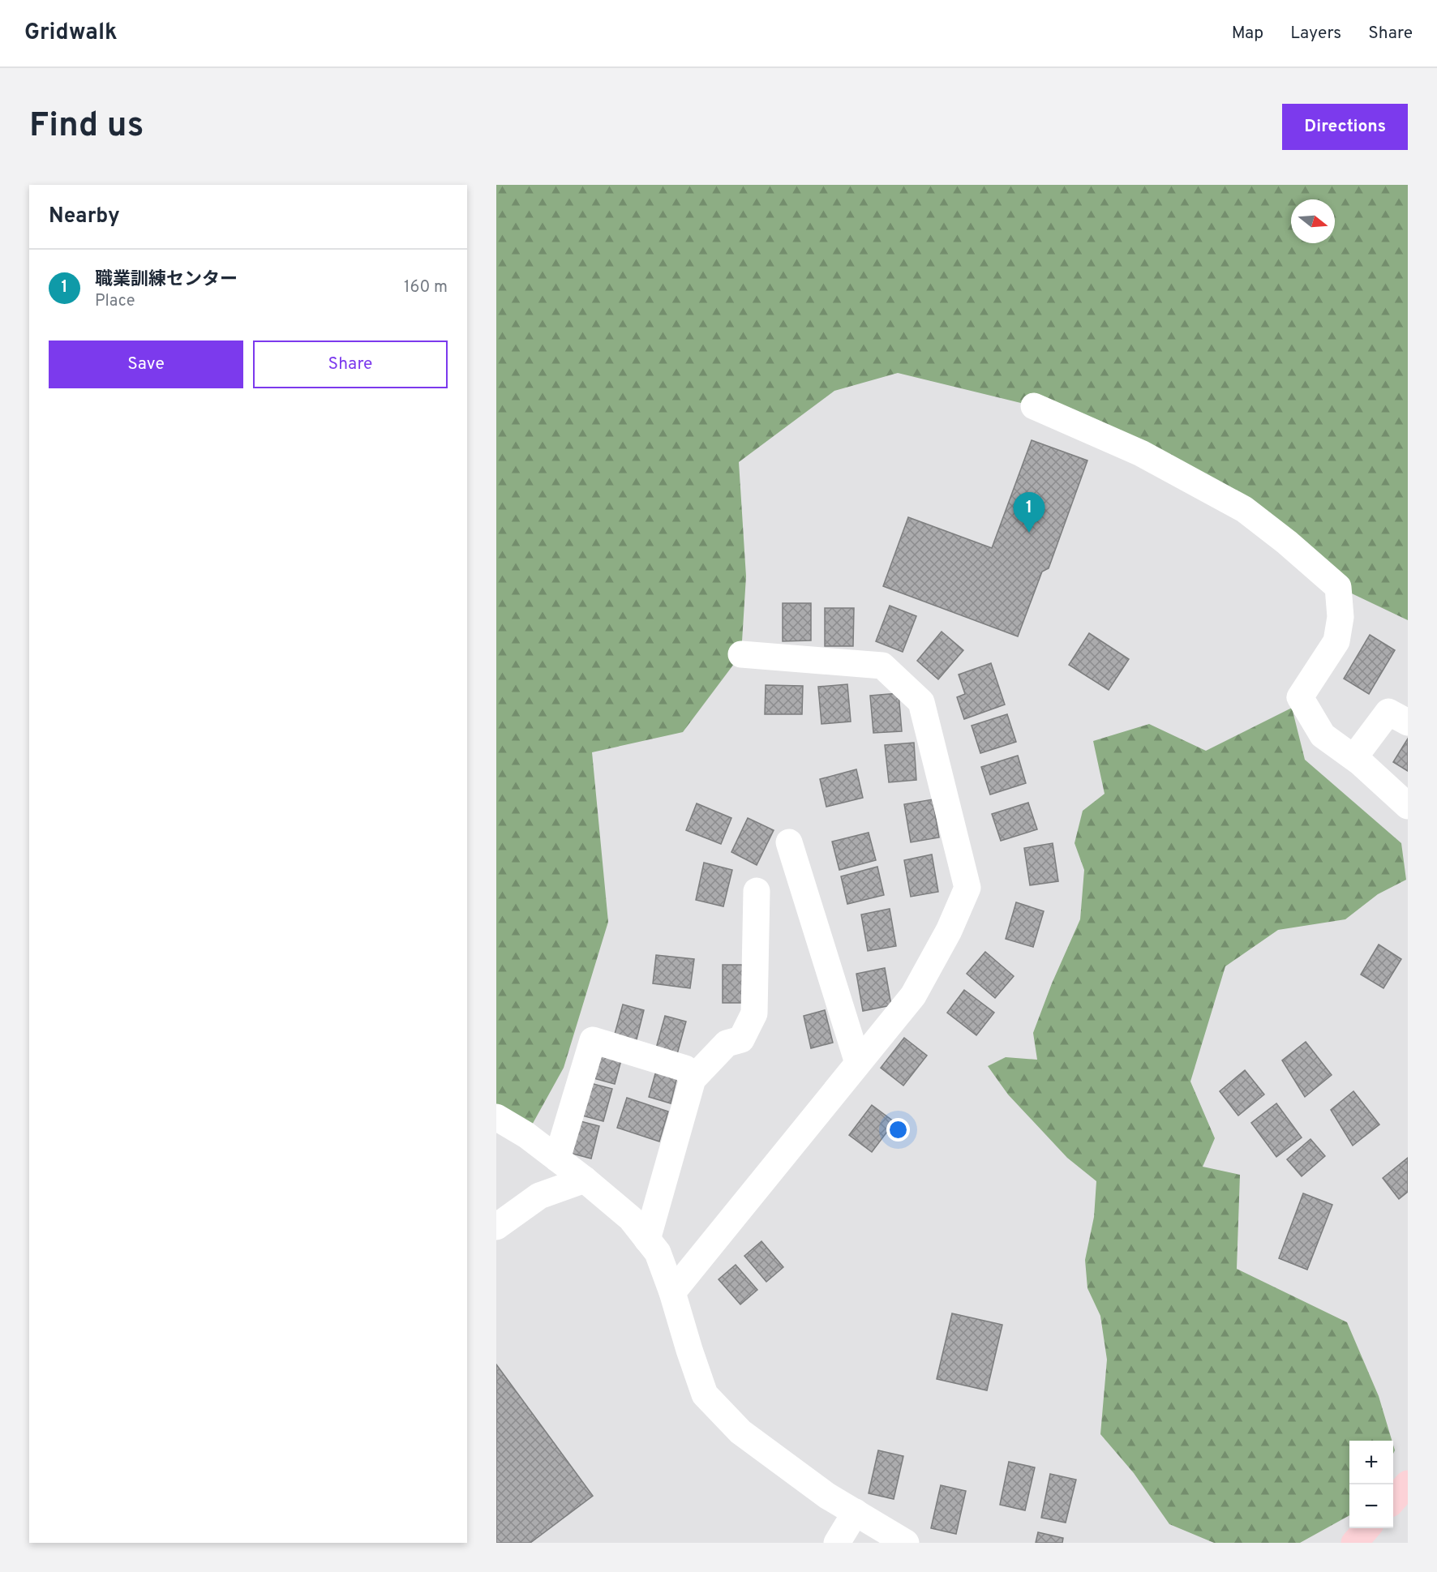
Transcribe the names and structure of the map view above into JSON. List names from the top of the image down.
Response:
{
  "north": "right",
  "page": {
    "header": "Gridwalk",
    "nav": ["Map", "Layers", "Share"],
    "buttons": [
      "Directions",
      ["Save", "Share"]
    ],
    "title": "Find us",
    "heading": "Nearby",
    "list": [
      {
        "mark": "1",
        "name": "職業訓練センター",
        "note": "Place",
        "value": "160 m"
      }
    ],
    "pins": "1",
    "map_buttons": ["+", "−"]
  }
}
